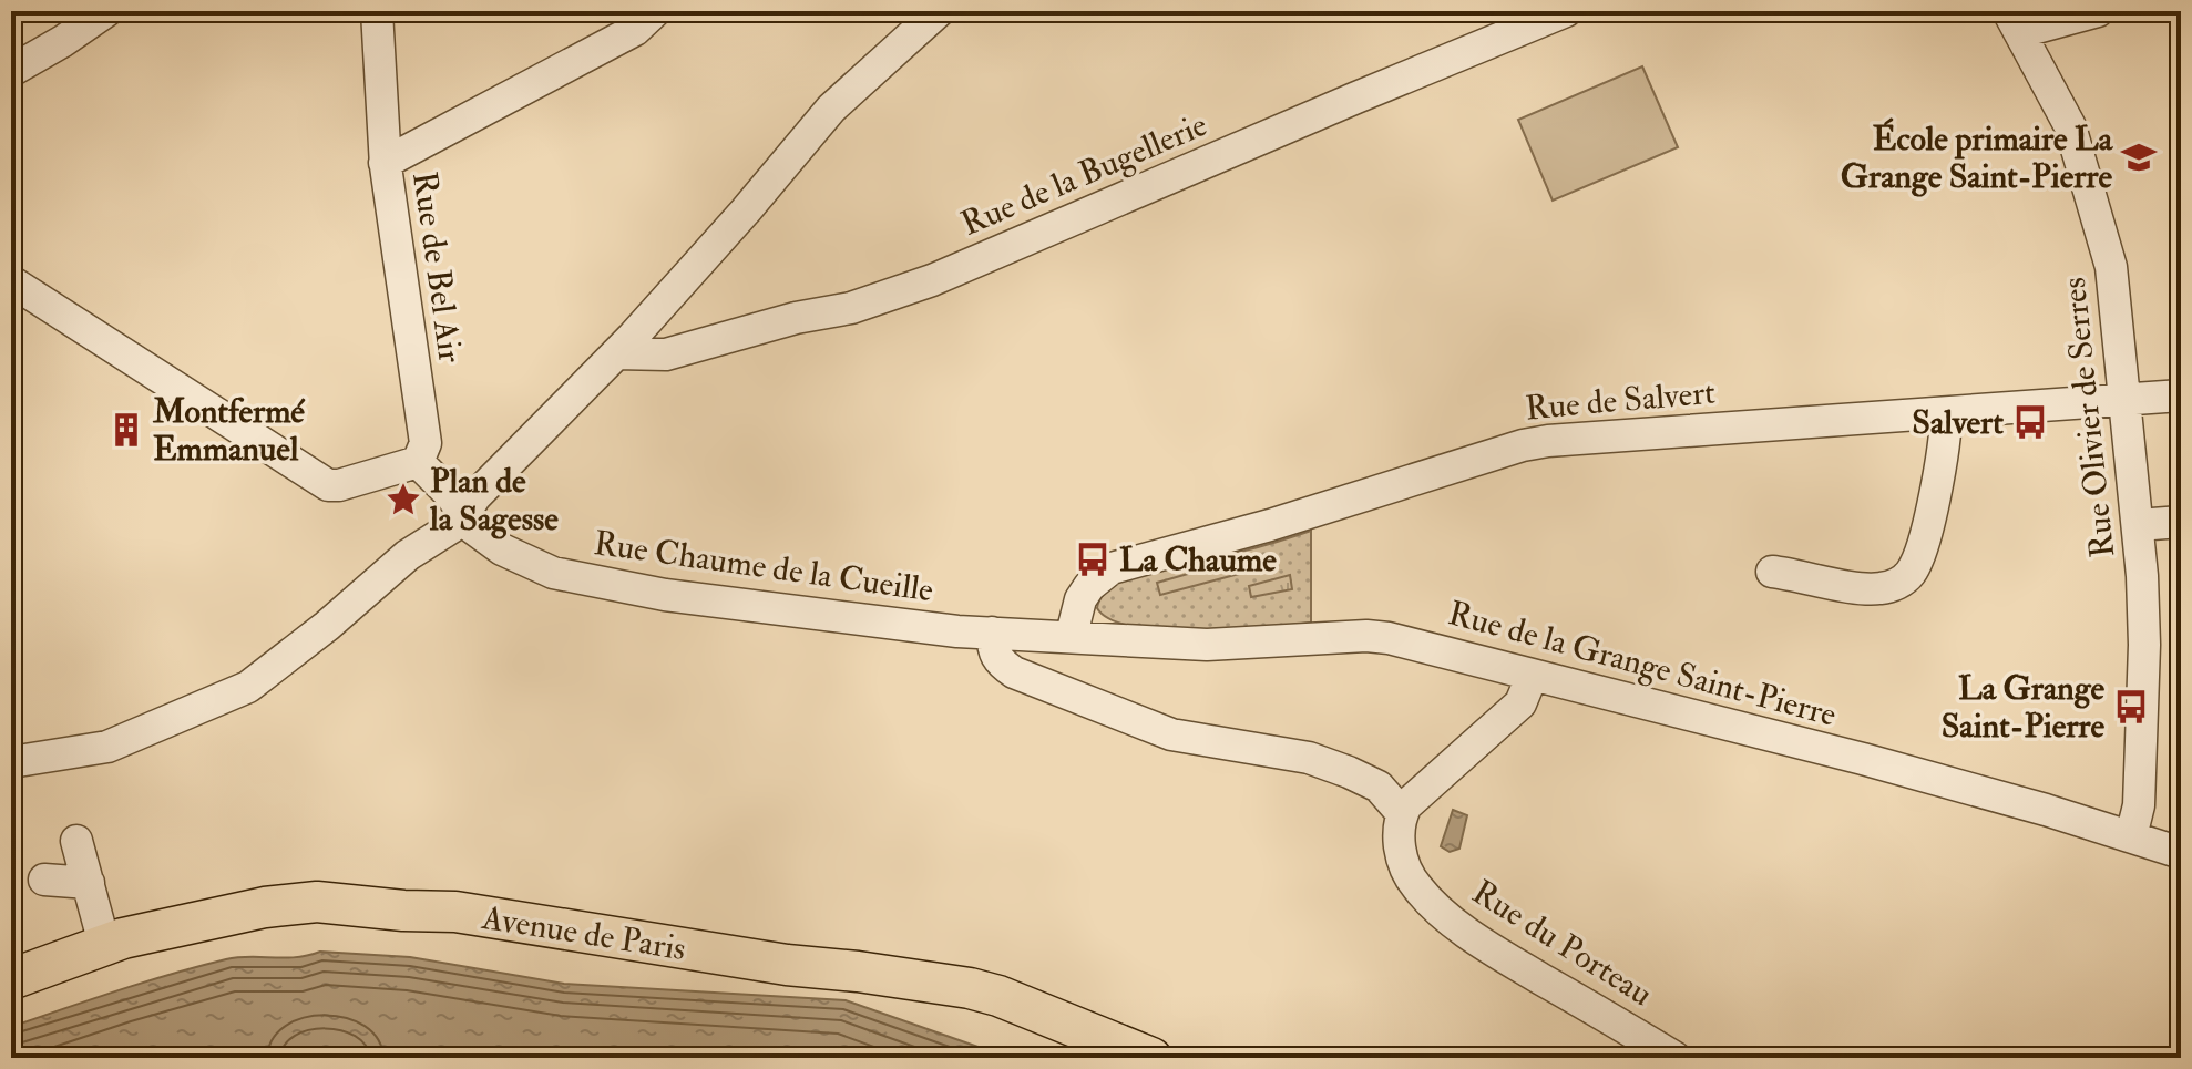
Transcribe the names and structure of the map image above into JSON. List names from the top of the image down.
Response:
{
  "streets": {
    "main road": ["Avenue de Paris"],
    "street": [
      "Rue de la Bugellerie",
      "Rue de Bel Air",
      "Rue de Salvert",
      "Rue Olivier de Serres",
      "Rue Chaume de la Cueille",
      "Rue de la Grange Saint-Pierre",
      "Rue du Porteau"
    ]
  },
  "crossings": [
    ["Rue de Salvert", "Rue Olivier de Serres"],
    ["Rue de Salvert", "Rue Chaume de la Cueille"],
    ["Rue de Salvert", "Rue de la Grange Saint-Pierre"],
    ["Rue Olivier de Serres", "Rue de la Grange Saint-Pierre"],
    ["Rue Chaume de la Cueille", "Rue de la Grange Saint-Pierre"]
  ],
  "places": {
    "school or university": ["École primaire La Grange Saint-Pierre"],
    "bus stop": ["Salvert", "La Chaume", "La Grange Saint-Pierre"],
    "building": ["Montfermé Emmanuel"],
    "place": ["Plan de la Sagesse"]
  }
}
